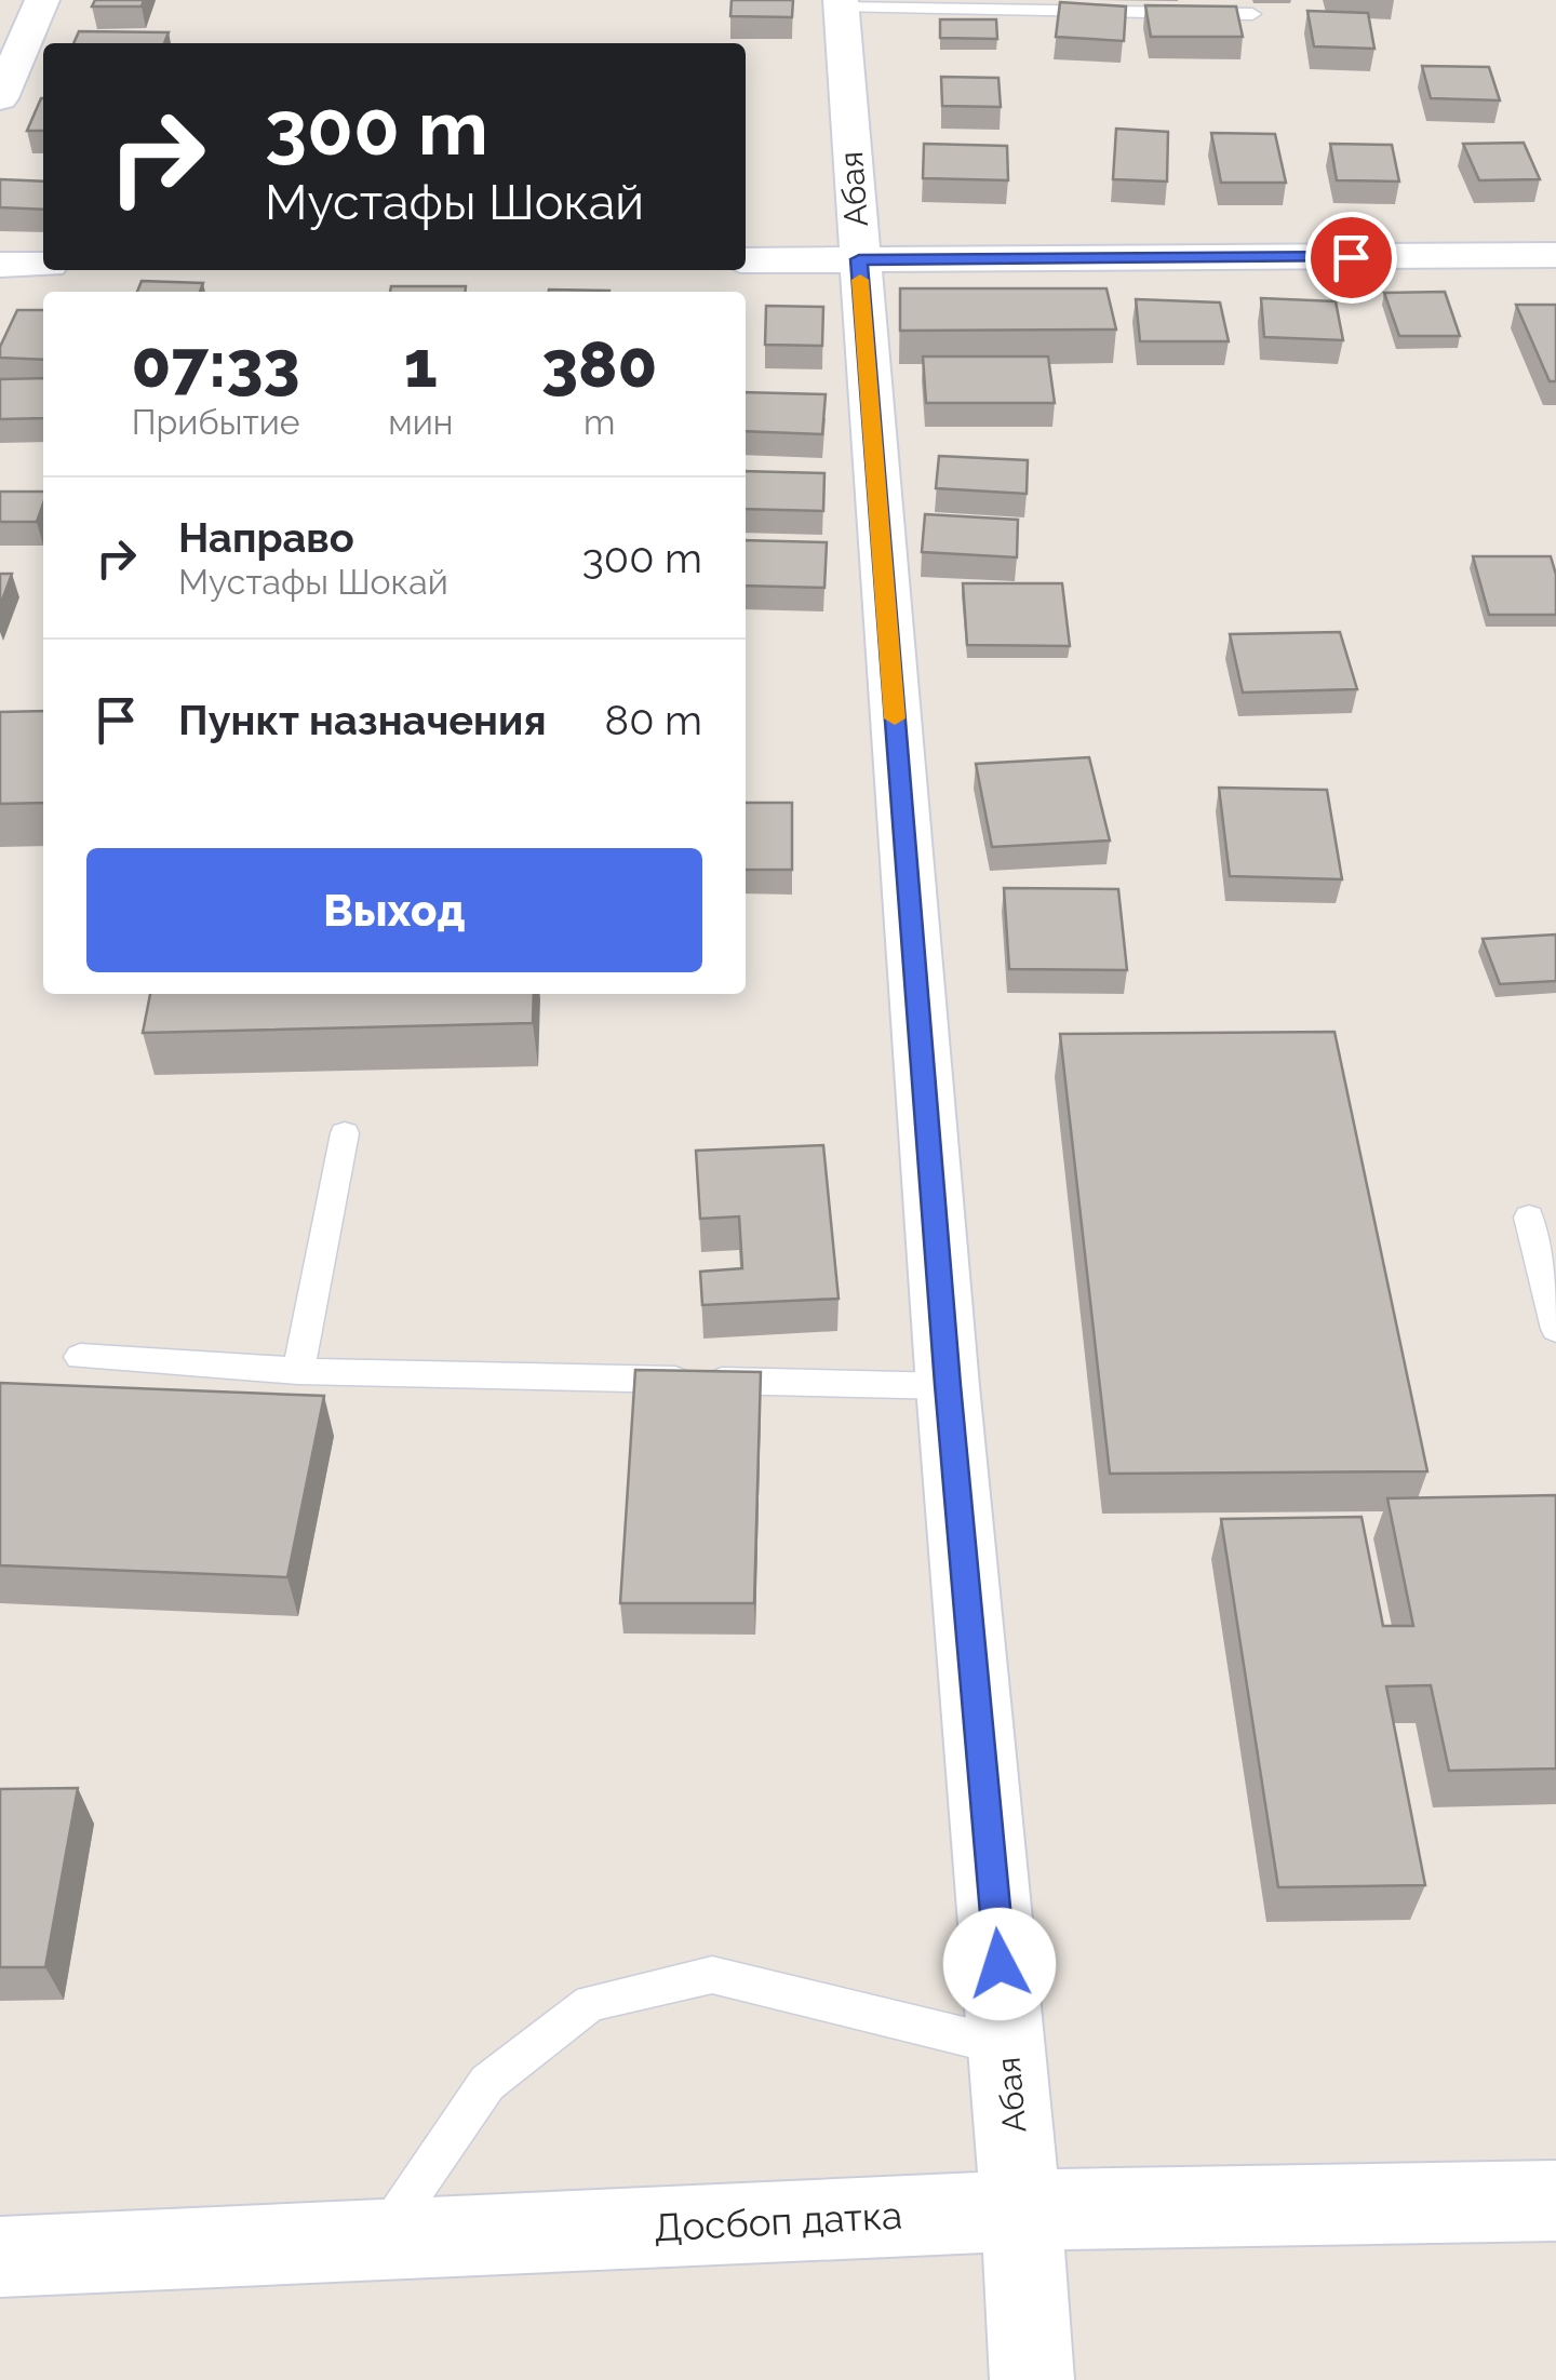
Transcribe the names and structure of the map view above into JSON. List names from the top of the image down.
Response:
{
  "streets": {
    "street": ["Абая", "Досбоп датка"]
  },
  "crossings": [
    ["Абая", "Досбоп датка"]
  ],
  "page": {
    "turn": ["300 m", "Мустафы Шокай"],
    "eta": [
      "07:33",
      "Прибытие",
      "1",
      "мин",
      "380",
      "m"
    ],
    "list": [
      {
        "name": "Направо",
        "note": "Мустафы Шокай",
        "value": "300 m"
      },
      {
        "name": "Пункт назначения",
        "value": "80 m"
      }
    ],
    "buttons": "Выход"
  }
}
